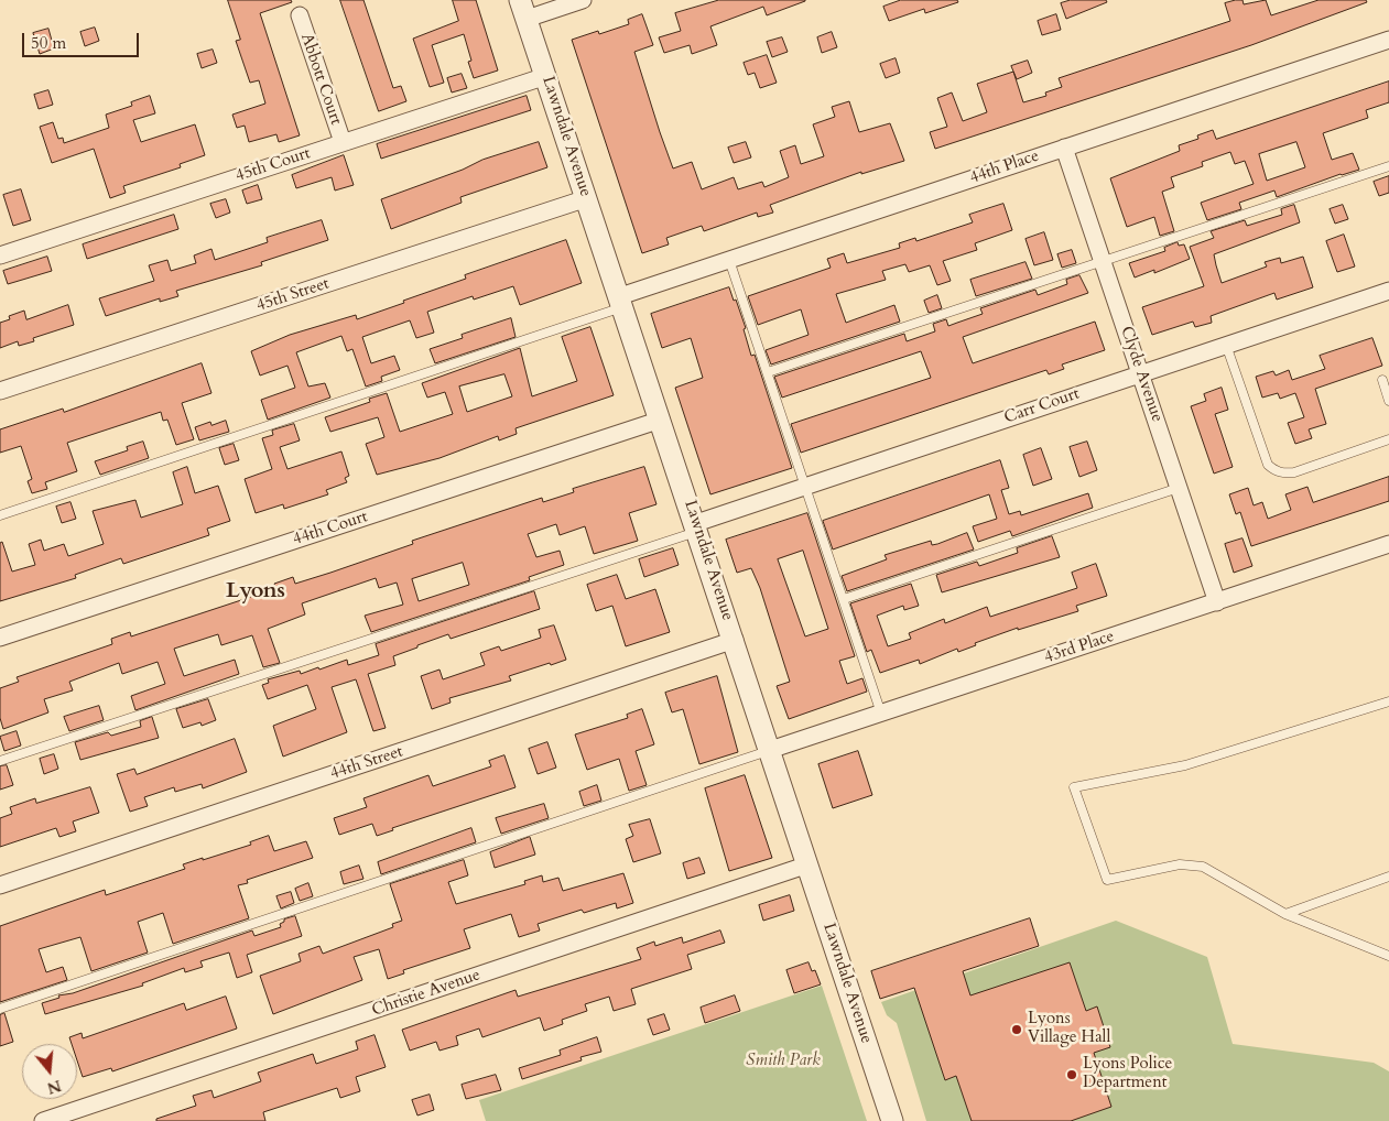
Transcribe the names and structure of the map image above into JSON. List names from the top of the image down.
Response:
{
  "streets": {
    "street": [
      "Abbott Court",
      "Lawndale Avenue",
      "45th Court",
      "44th Place",
      "45th Street",
      "Clyde Avenue",
      "Carr Court",
      "44th Court",
      "43rd Place",
      "44th Street",
      "Christie Avenue"
    ]
  },
  "crossings": [
    ["Abbott Court", "45th Court"],
    ["Lawndale Avenue", "45th Court"],
    ["Lawndale Avenue", "44th Place"],
    ["Lawndale Avenue", "45th Street"],
    ["Lawndale Avenue", "Carr Court"],
    ["Lawndale Avenue", "44th Court"],
    ["Lawndale Avenue", "43rd Place"],
    ["Lawndale Avenue", "44th Street"],
    ["Lawndale Avenue", "Christie Avenue"],
    ["44th Place", "Clyde Avenue"],
    ["Clyde Avenue", "Carr Court"],
    ["Clyde Avenue", "43rd Place"]
  ],
  "districts": ["Lyons"],
  "parks": ["Smith Park"],
  "places": ["Lyons Village Hall", "Lyons Police Department"],
  "scale_bar": "50 m",
  "north": "bottom"
}
